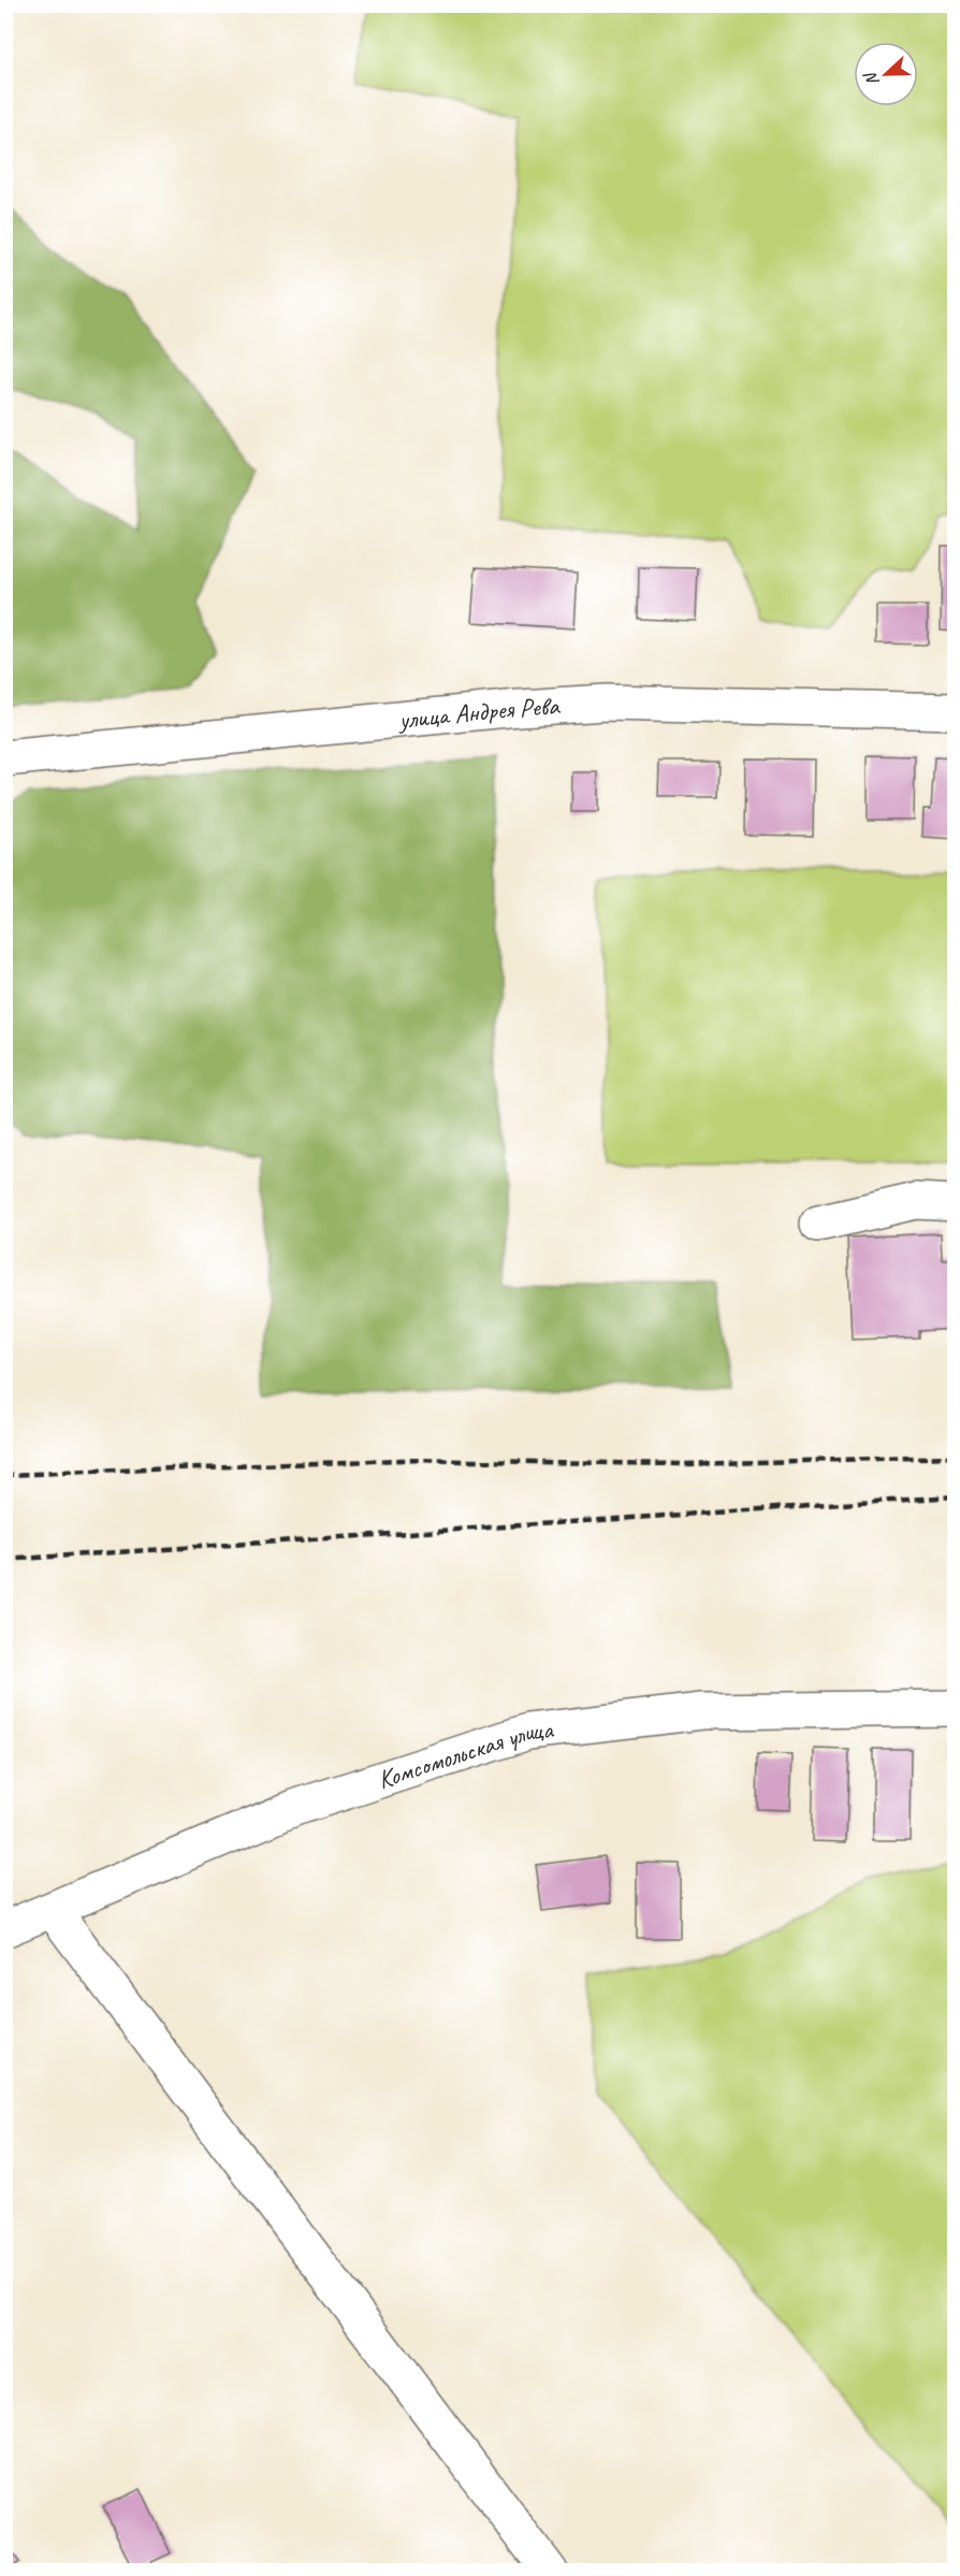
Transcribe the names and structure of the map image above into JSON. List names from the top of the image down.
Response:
{
  "streets": {
    "street": ["улица Андрея Рева", "Комсомольская улица"]
  },
  "north": "left"
}
